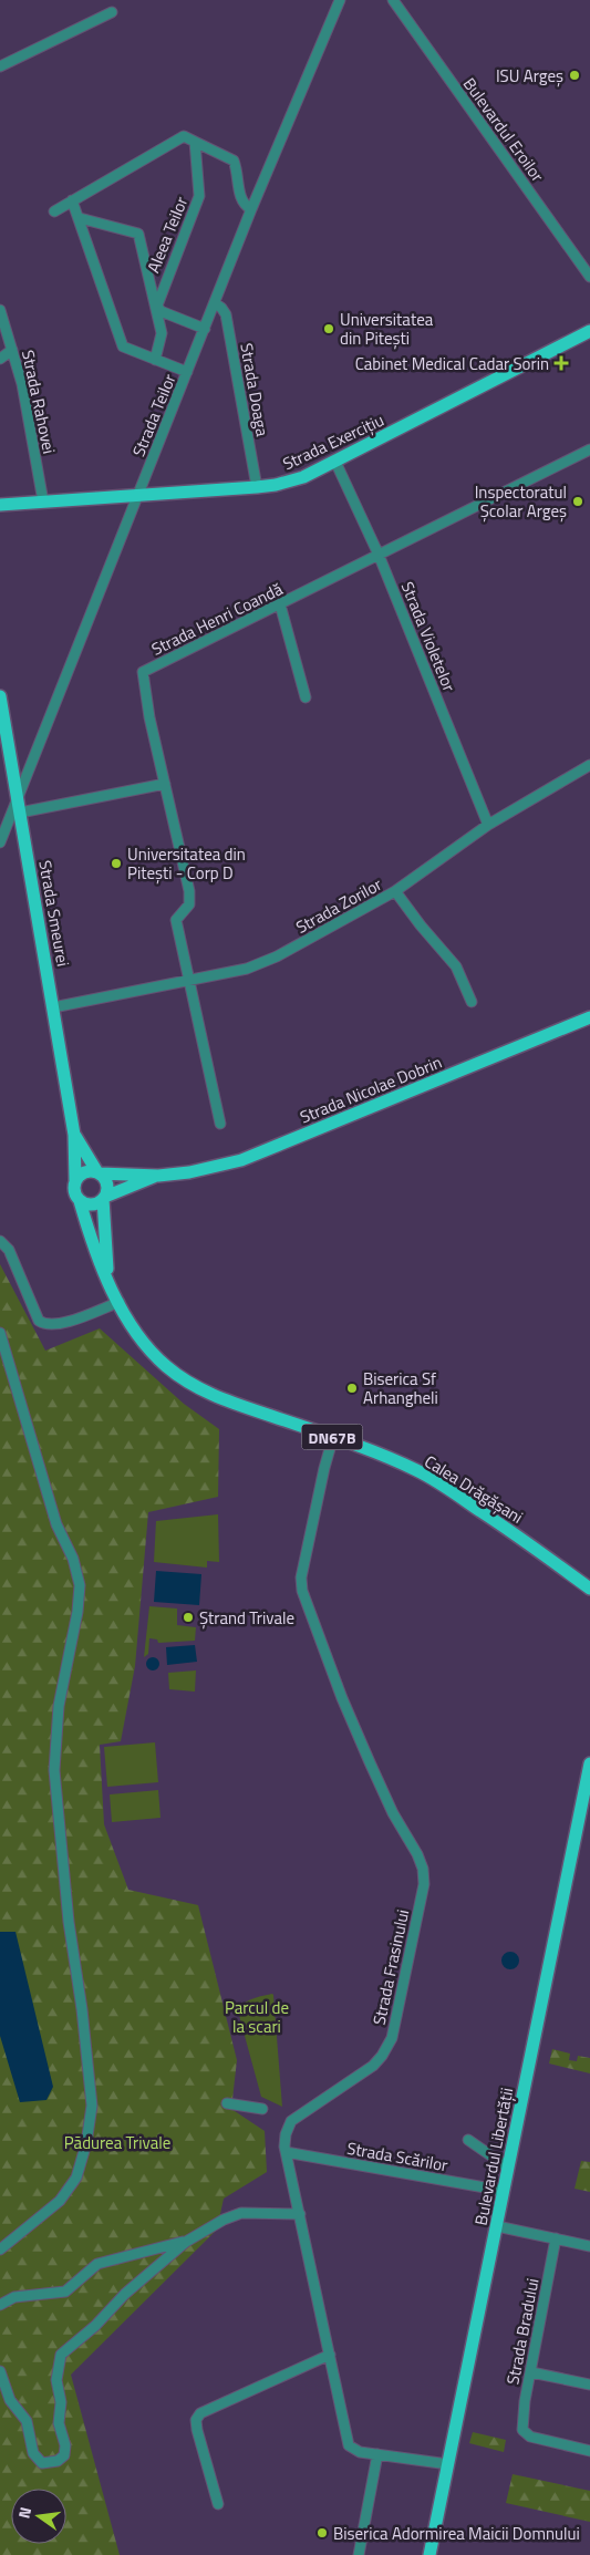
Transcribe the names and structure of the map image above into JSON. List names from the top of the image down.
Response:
{
  "streets": {
    "main road": [
      "Strada Exercițiu",
      "Strada Smeurei",
      "Strada Nicolae Dobrin",
      "DN67B",
      "Calea Drăgășani",
      "Bulevardul Libertății"
    ],
    "street": [
      "Bulevardul Eroilor",
      "Aleea Teilor",
      "Strada Doaga",
      "Strada Rahovei",
      "Strada Teilor",
      "Strada Henri Coandă",
      "Strada Violetelor",
      "Strada Zorilor",
      "Strada Frasinului",
      "Strada Scărilor",
      "Strada Bradului"
    ]
  },
  "crossings": [
    ["Strada Doaga", "Strada Teilor"],
    ["Strada Doaga", "Strada Exercițiu"],
    ["Strada Rahovei", "Strada Exercițiu"],
    ["Strada Teilor", "Strada Exercițiu"],
    ["Strada Teilor", "Strada Smeurei"],
    ["Strada Exercițiu", "Strada Violetelor"],
    ["Strada Henri Coandă", "Strada Violetelor"],
    ["Strada Henri Coandă", "Strada Zorilor"],
    ["Strada Violetelor", "Strada Zorilor"],
    ["Strada Zorilor", "Strada Smeurei"],
    ["Strada Smeurei", "Strada Nicolae Dobrin"],
    ["Strada Smeurei", "Calea Drăgășani"],
    ["Strada Nicolae Dobrin", "Calea Drăgășani"],
    ["Calea Drăgășani", "Strada Frasinului"],
    ["Strada Frasinului", "Strada Scărilor"],
    ["Strada Frasinului", "Bulevardul Libertății"],
    ["Strada Scărilor", "Bulevardul Libertății"]
  ],
  "parks": ["Parcul de la scari", "Pădurea Trivale"],
  "places": {
    "other": [
      "ISU Argeș",
      "Universitatea din Pitești",
      "Inspectoratul Școlar Argeș",
      "Universitatea din Pitești - Corp D",
      "Biserica Sf Arhangheli",
      "Ștrand Trivale",
      "Biserica Adormirea Maicii Domnului"
    ],
    "health": ["Cabinet Medical Cadar Sorin"]
  },
  "north": "left"
}
